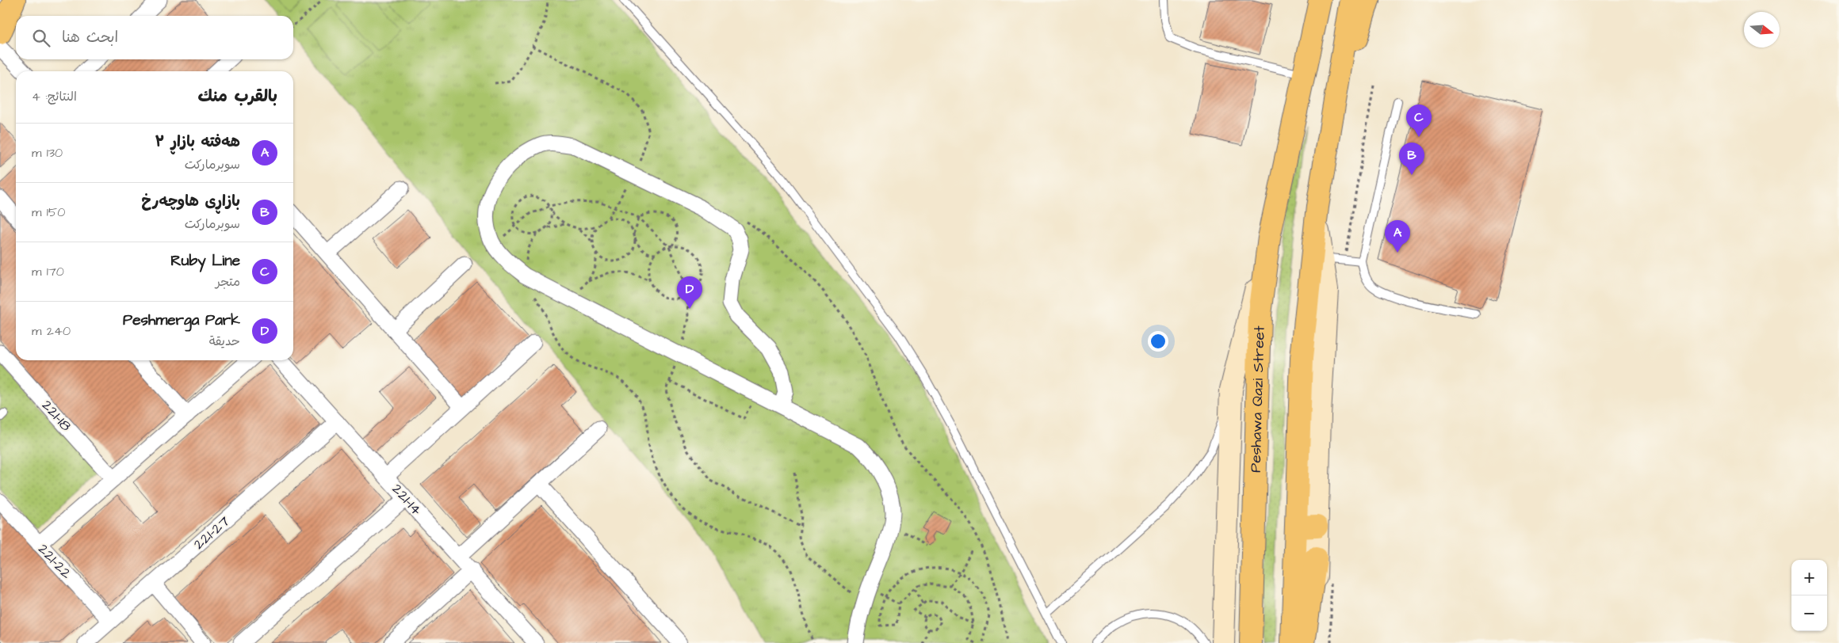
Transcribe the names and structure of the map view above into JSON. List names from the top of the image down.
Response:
{
  "streets": {
    "main road": ["Peshawa Qazi Street"],
    "street": [
      "221-18",
      "221-14",
      "221-27",
      "221-22"
    ]
  },
  "crossings": [
    ["221-14", "221-27"],
    ["221-27", "221-22"]
  ],
  "north": "right",
  "page": {
    "search": "ابحث هنا",
    "heading": ["بالقرب منك", "النتائج: 4"],
    "pins": [
      "C",
      "B",
      "A",
      "D"
    ],
    "list": [
      {
        "mark": "A",
        "name": "هەفتە بازاڕ ٣",
        "note": "سوبرماركت",
        "value": "130 m"
      },
      {
        "mark": "B",
        "name": "بازاڕی هاوچەرخ",
        "note": "سوبرماركت",
        "value": "150 m"
      },
      {
        "mark": "C",
        "name": "Ruby Line",
        "note": "متجر",
        "value": "170 m"
      },
      {
        "mark": "D",
        "name": "Peshmerga Park",
        "note": "حديقة",
        "value": "240 m"
      }
    ],
    "map_buttons": ["+", "−"]
  }
}
